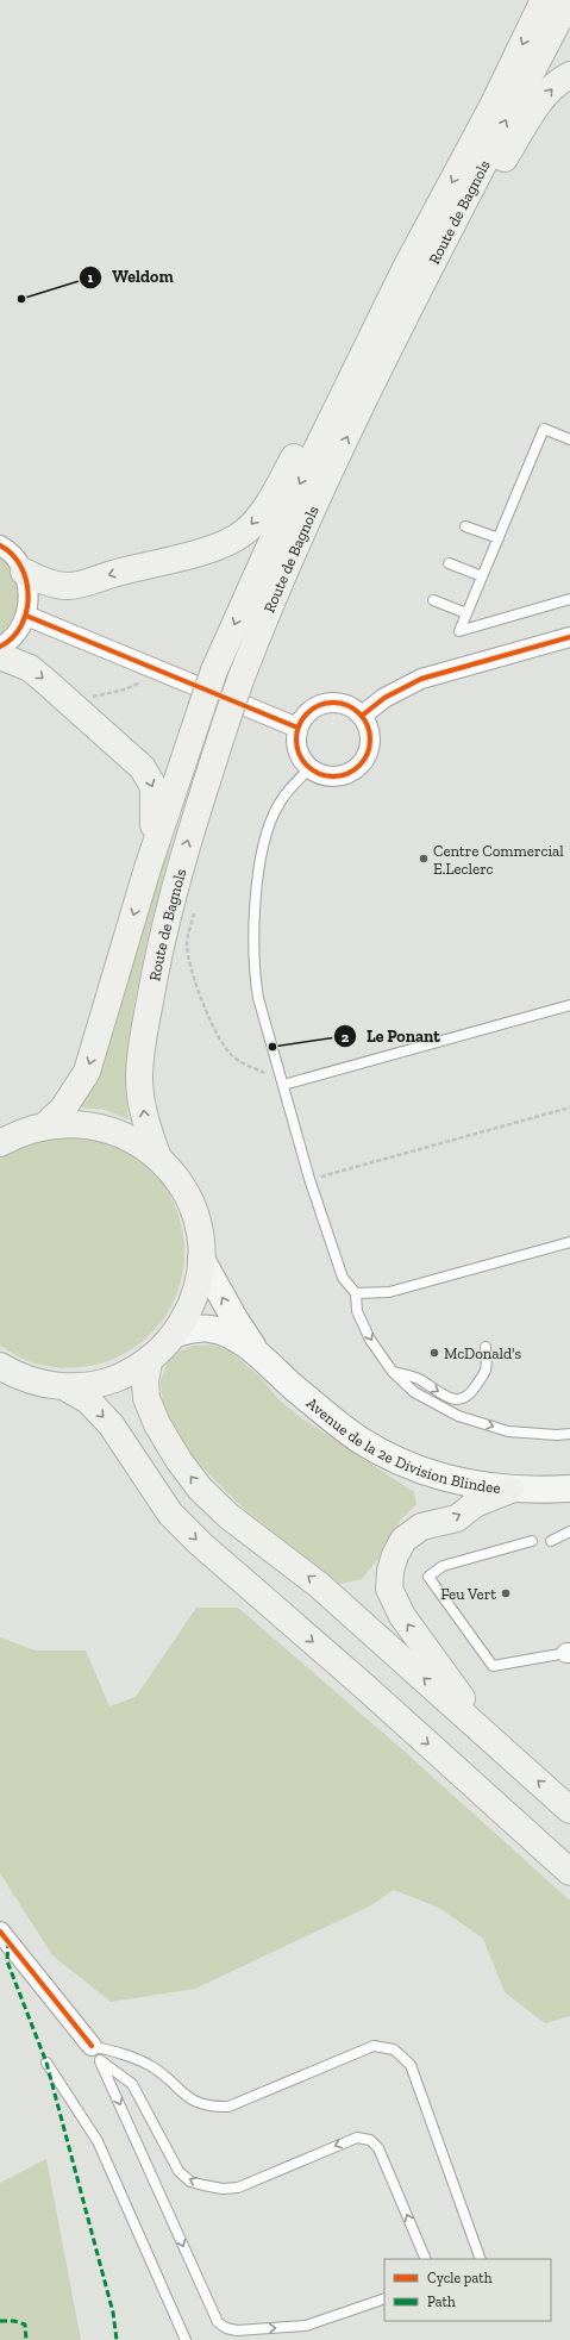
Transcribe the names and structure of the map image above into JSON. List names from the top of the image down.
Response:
{
  "streets": {
    "main road": ["Route de Bagnols", "Avenue de la 2e Division Blindee"]
  },
  "places": [
    "Weldom",
    "Centre Commercial E.Leclerc",
    "Le Ponant",
    "McDonald's",
    "Feu Vert"
  ],
  "legend": ["Cycle path", "Path"]
}
